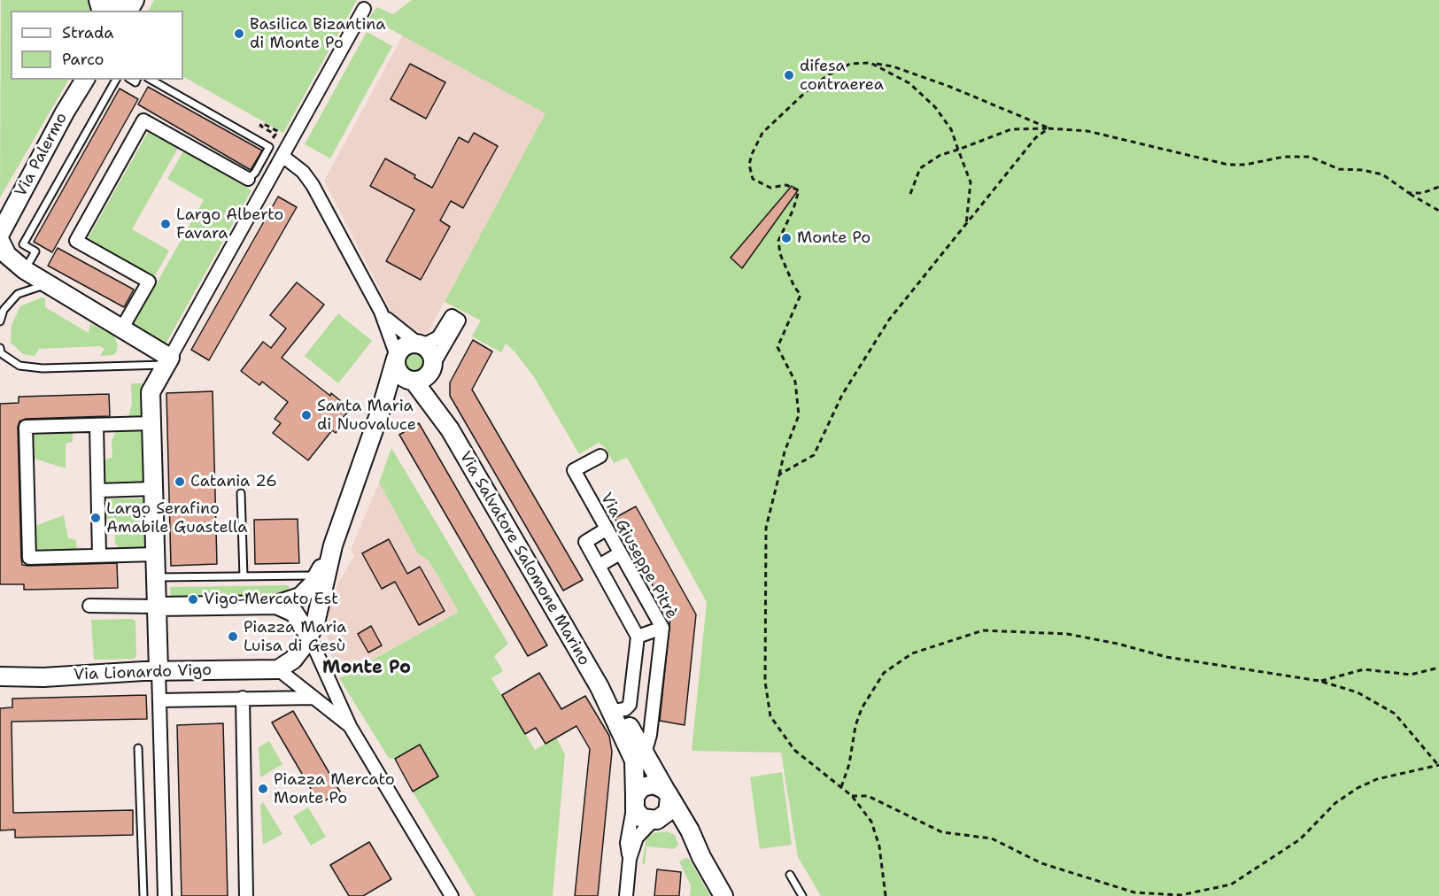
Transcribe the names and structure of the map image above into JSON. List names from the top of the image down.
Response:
{
  "streets": {
    "street": [
      "Via Palermo",
      "Via Giuseppe Pitrè",
      "Via Salvatore Salomone Marino",
      "Via Lionardo Vigo"
    ]
  },
  "districts": ["Monte Po"],
  "places": [
    "Basilica Bizantina di Monte Po",
    "difesa contraerea",
    "Largo Alberto Favara",
    "Monte Po",
    "Santa Maria di Nuovaluce",
    "Catania 26",
    "Largo Serafino Amabile Guastella",
    "Vigo-Mercato Est",
    "Piazza Maria Luisa di Gesù",
    "Piazza Mercato Monte Po"
  ],
  "legend": ["Strada", "Parco"]
}
